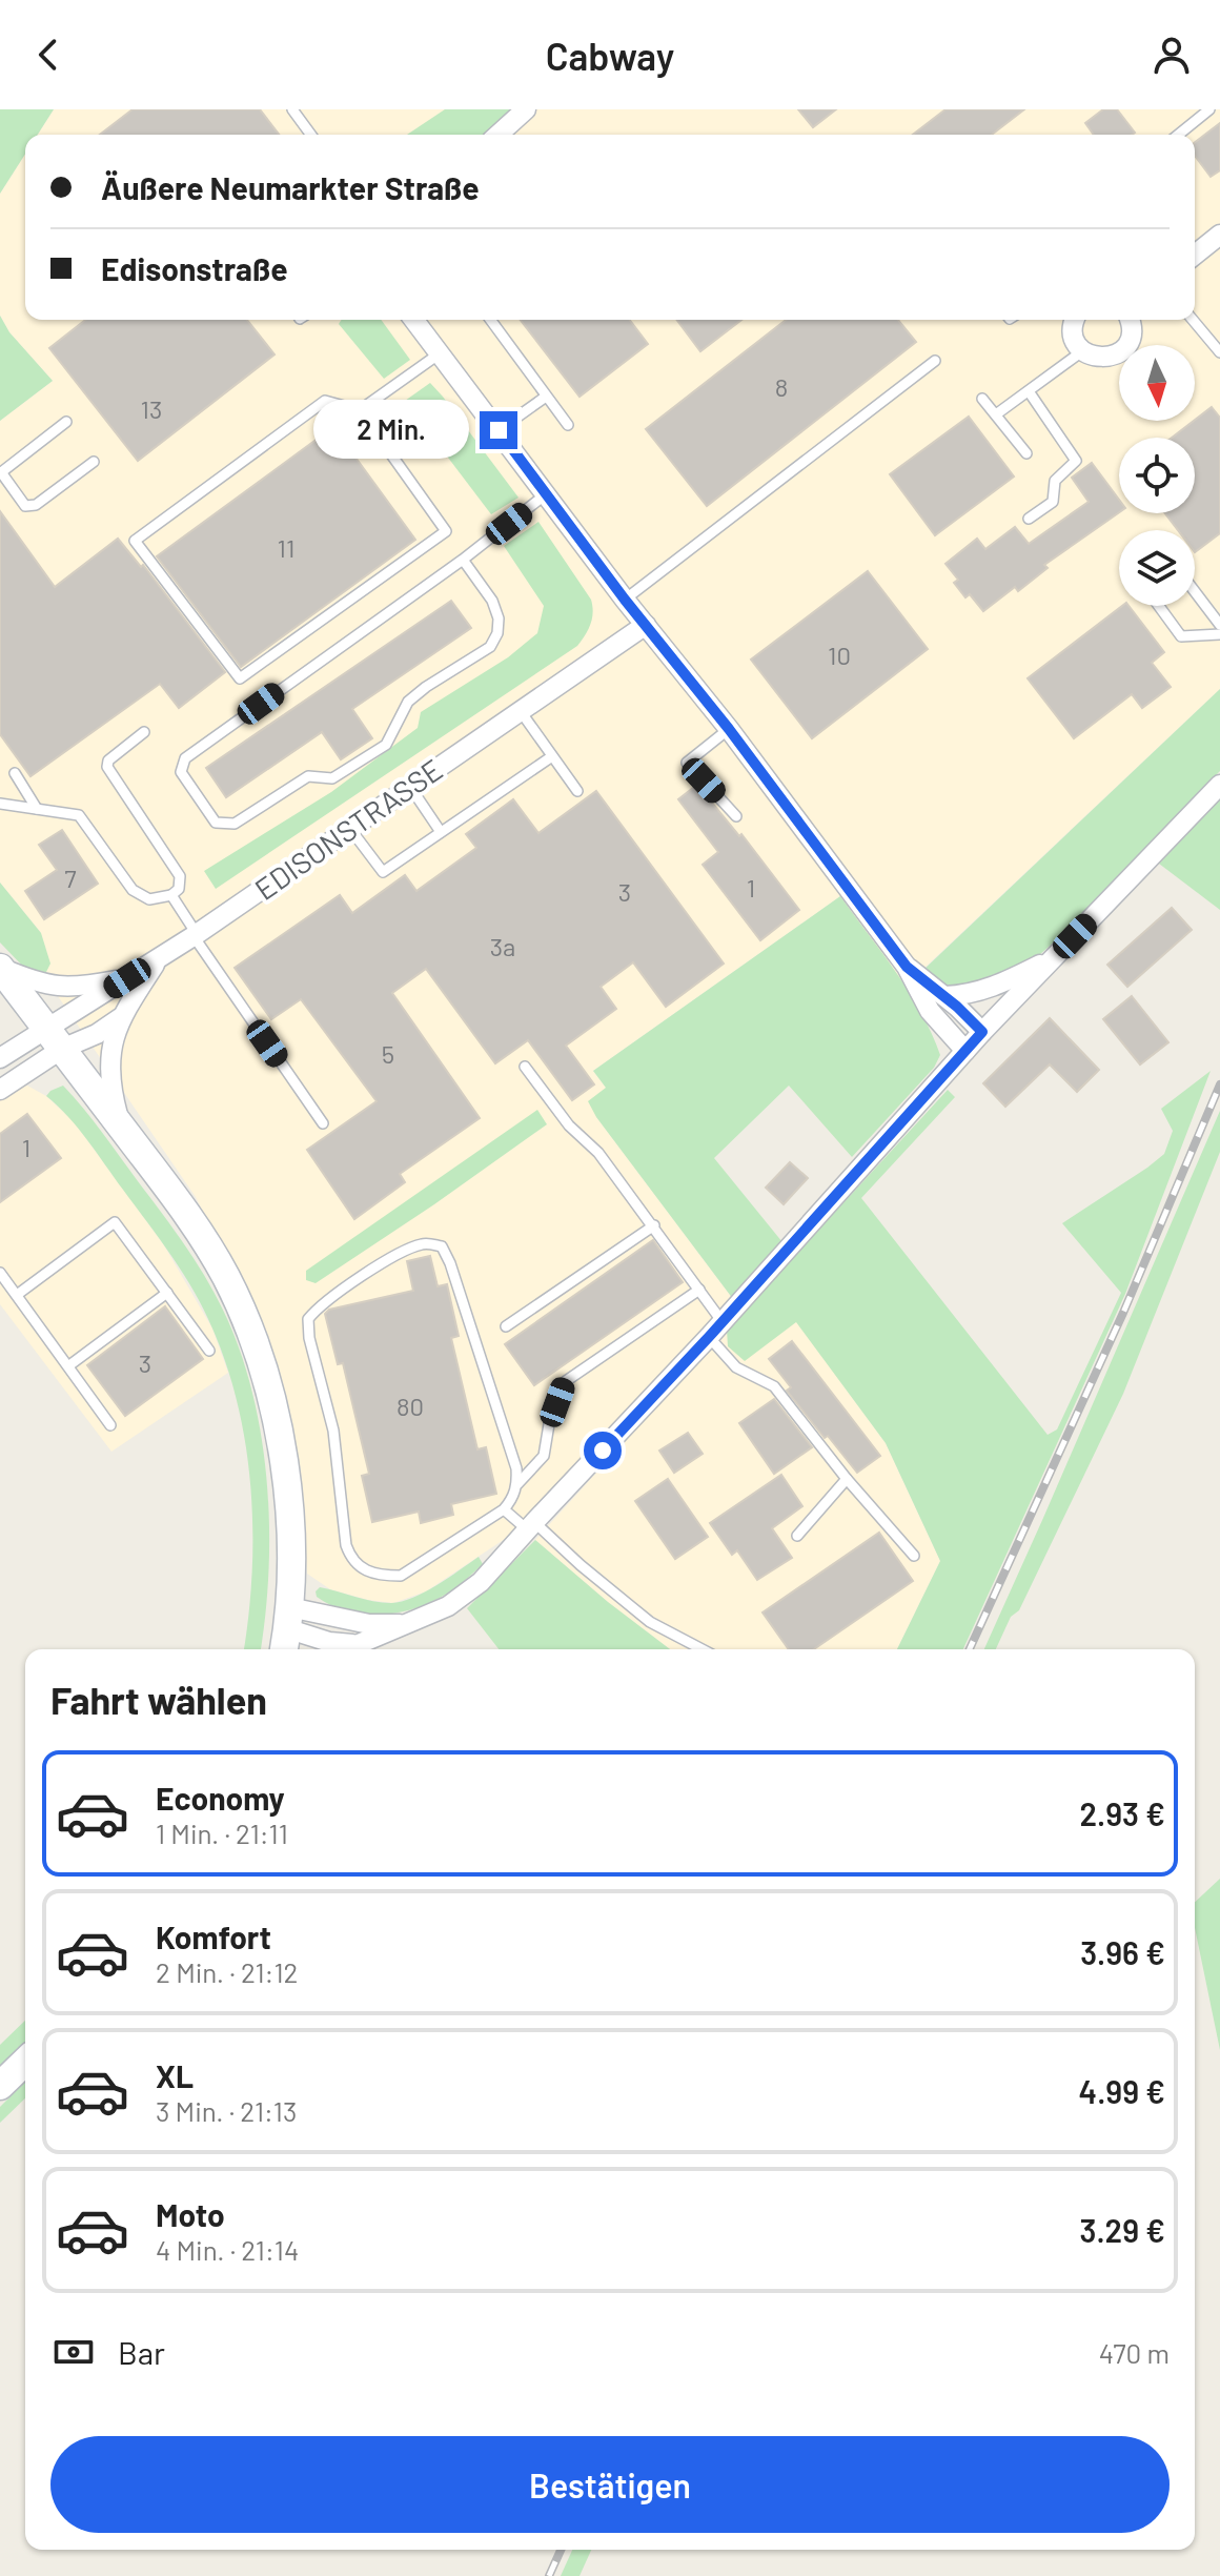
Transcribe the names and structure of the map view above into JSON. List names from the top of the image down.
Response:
{
  "streets": {
    "street": ["EDISONSTRASSE"]
  },
  "house_numbers": [
    "8",
    "13",
    "11",
    "10",
    "7",
    "1",
    "3",
    "3a",
    "5",
    "1",
    "3",
    "80"
  ],
  "north": "bottom",
  "page": {
    "header": "Cabway",
    "banner": ["Äußere Neumarkter Straße", "Edisonstraße"],
    "bubble": "2 Min.",
    "heading": "Fahrt wählen",
    "list": [
      {
        "name": "Economy",
        "note": "1 Min. · 21:11",
        "value": "2.93 €"
      },
      {
        "name": "Komfort",
        "note": "2 Min. · 21:12",
        "value": "3.96 €"
      },
      {
        "name": "XL",
        "note": "3 Min. · 21:13",
        "value": "4.99 €"
      },
      {
        "name": "Moto",
        "note": "4 Min. · 21:14",
        "value": "3.29 €"
      }
    ],
    "pay": ["Bar", "470 m"],
    "buttons": "Bestätigen"
  }
}
